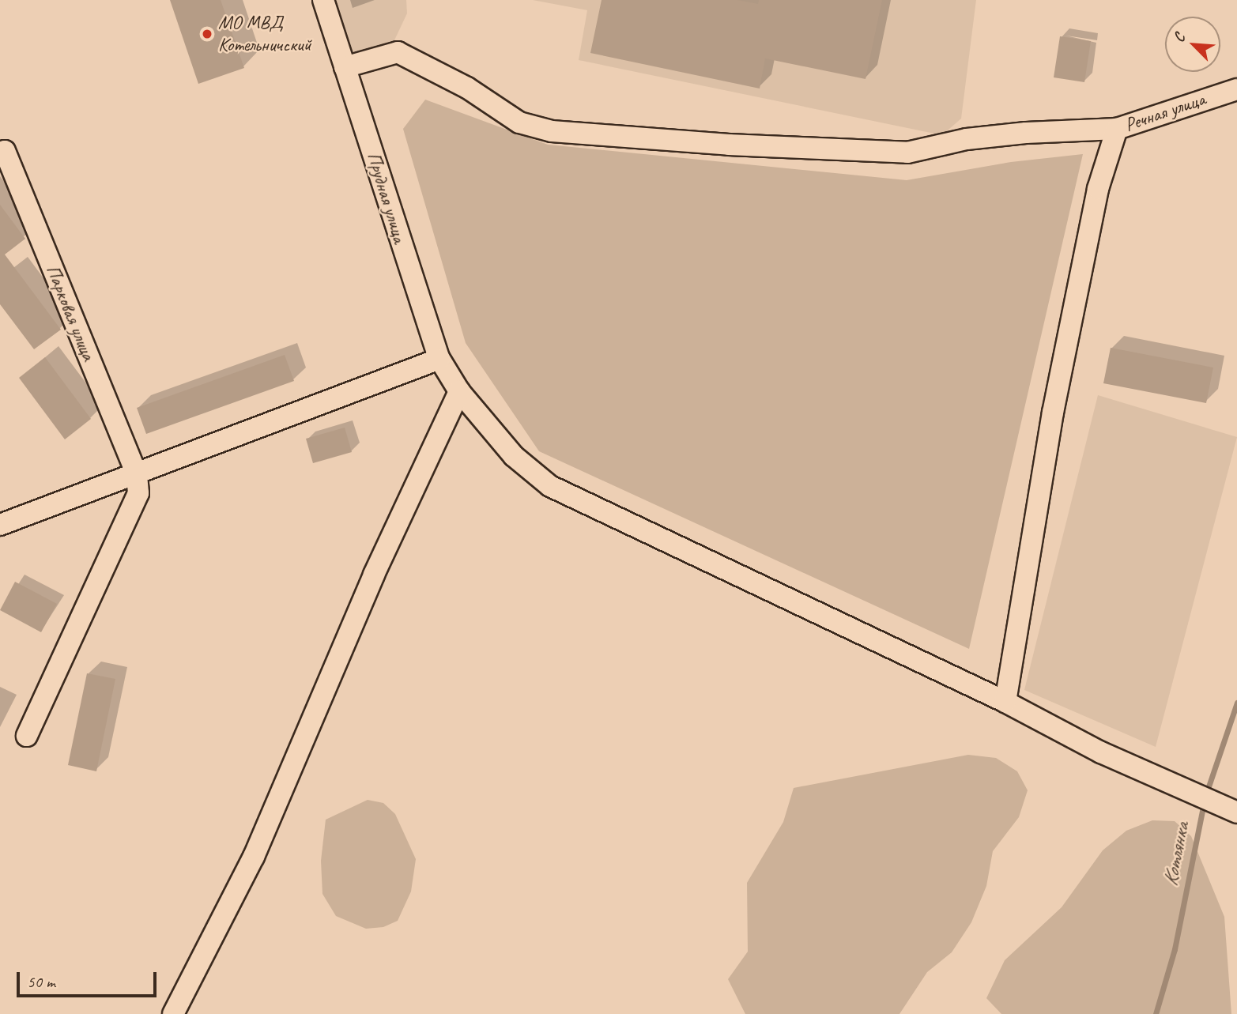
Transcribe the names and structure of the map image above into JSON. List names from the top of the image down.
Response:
{
  "streets": {
    "street": ["Речная улица", "Прудная улица", "Парковая улица"]
  },
  "crossings": [
    ["Речная улица", "Прудная улица"]
  ],
  "water": ["Котлянка"],
  "places": ["МО МВД Котельничский"],
  "scale_bar": "50 m",
  "north": "top left"
}
